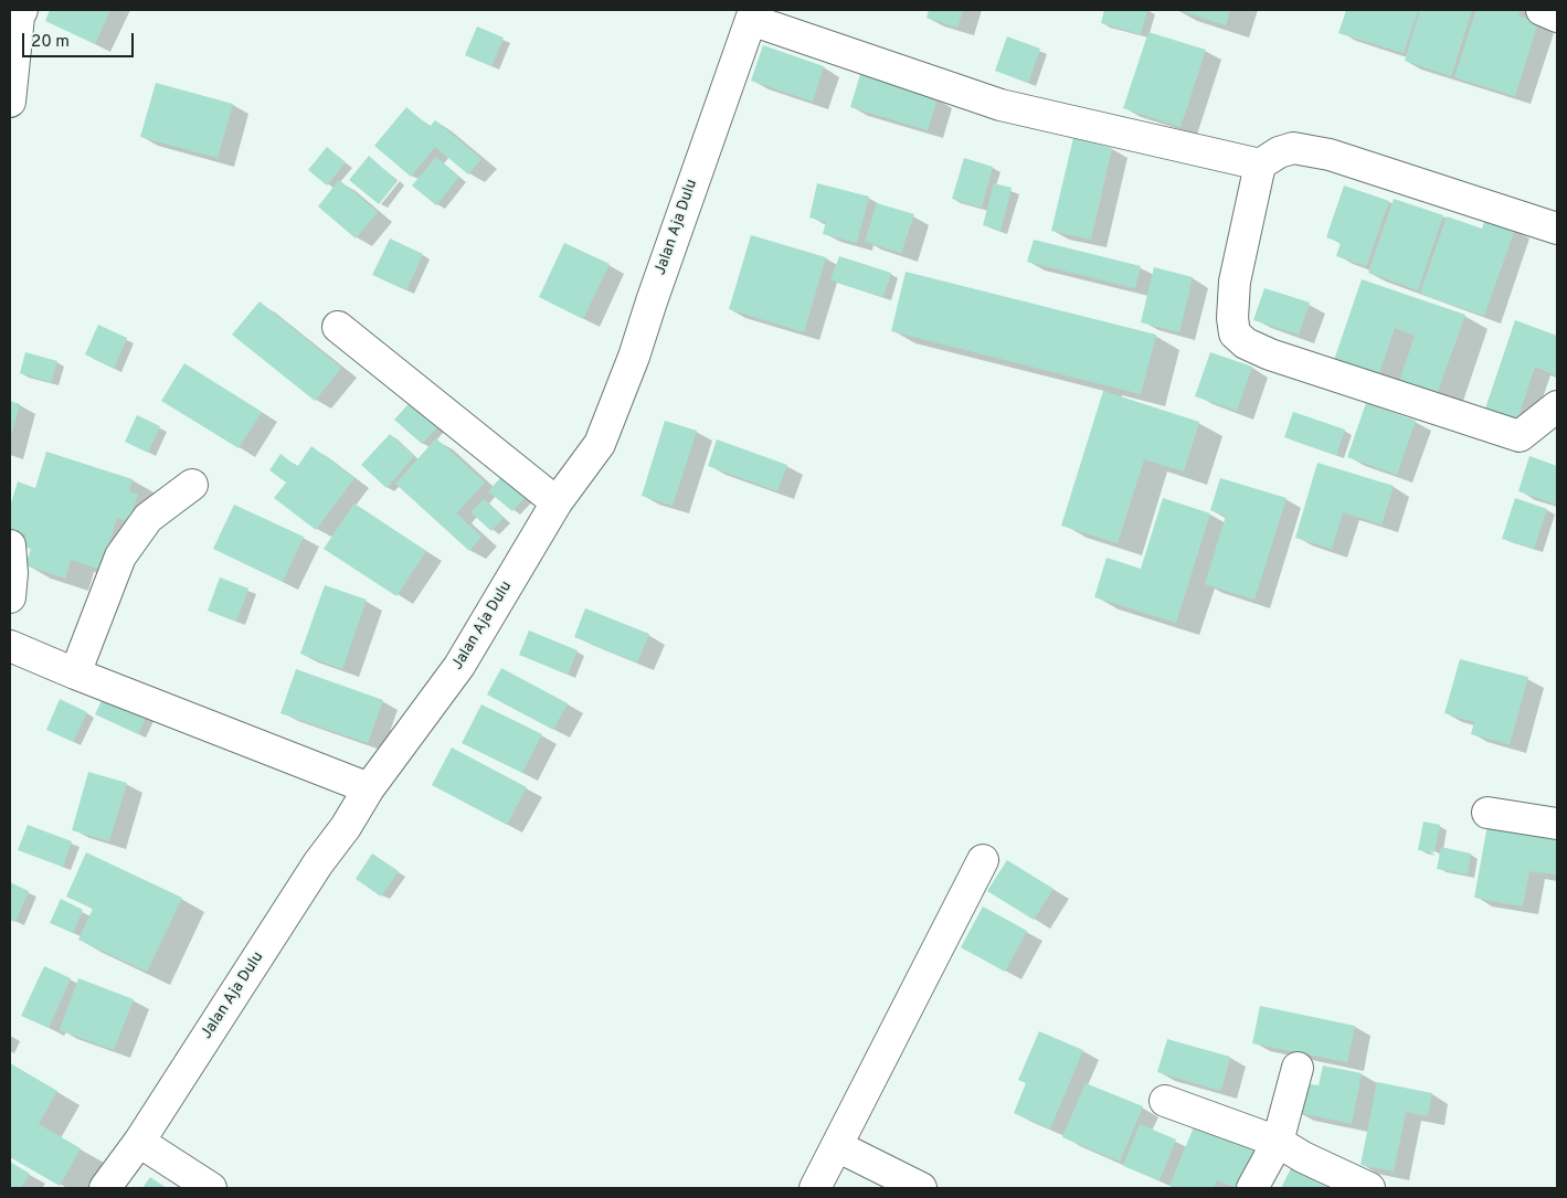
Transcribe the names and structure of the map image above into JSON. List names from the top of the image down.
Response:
{
  "streets": {
    "street": ["Jalan Aja Dulu"]
  },
  "scale_bar": "20 m"
}
